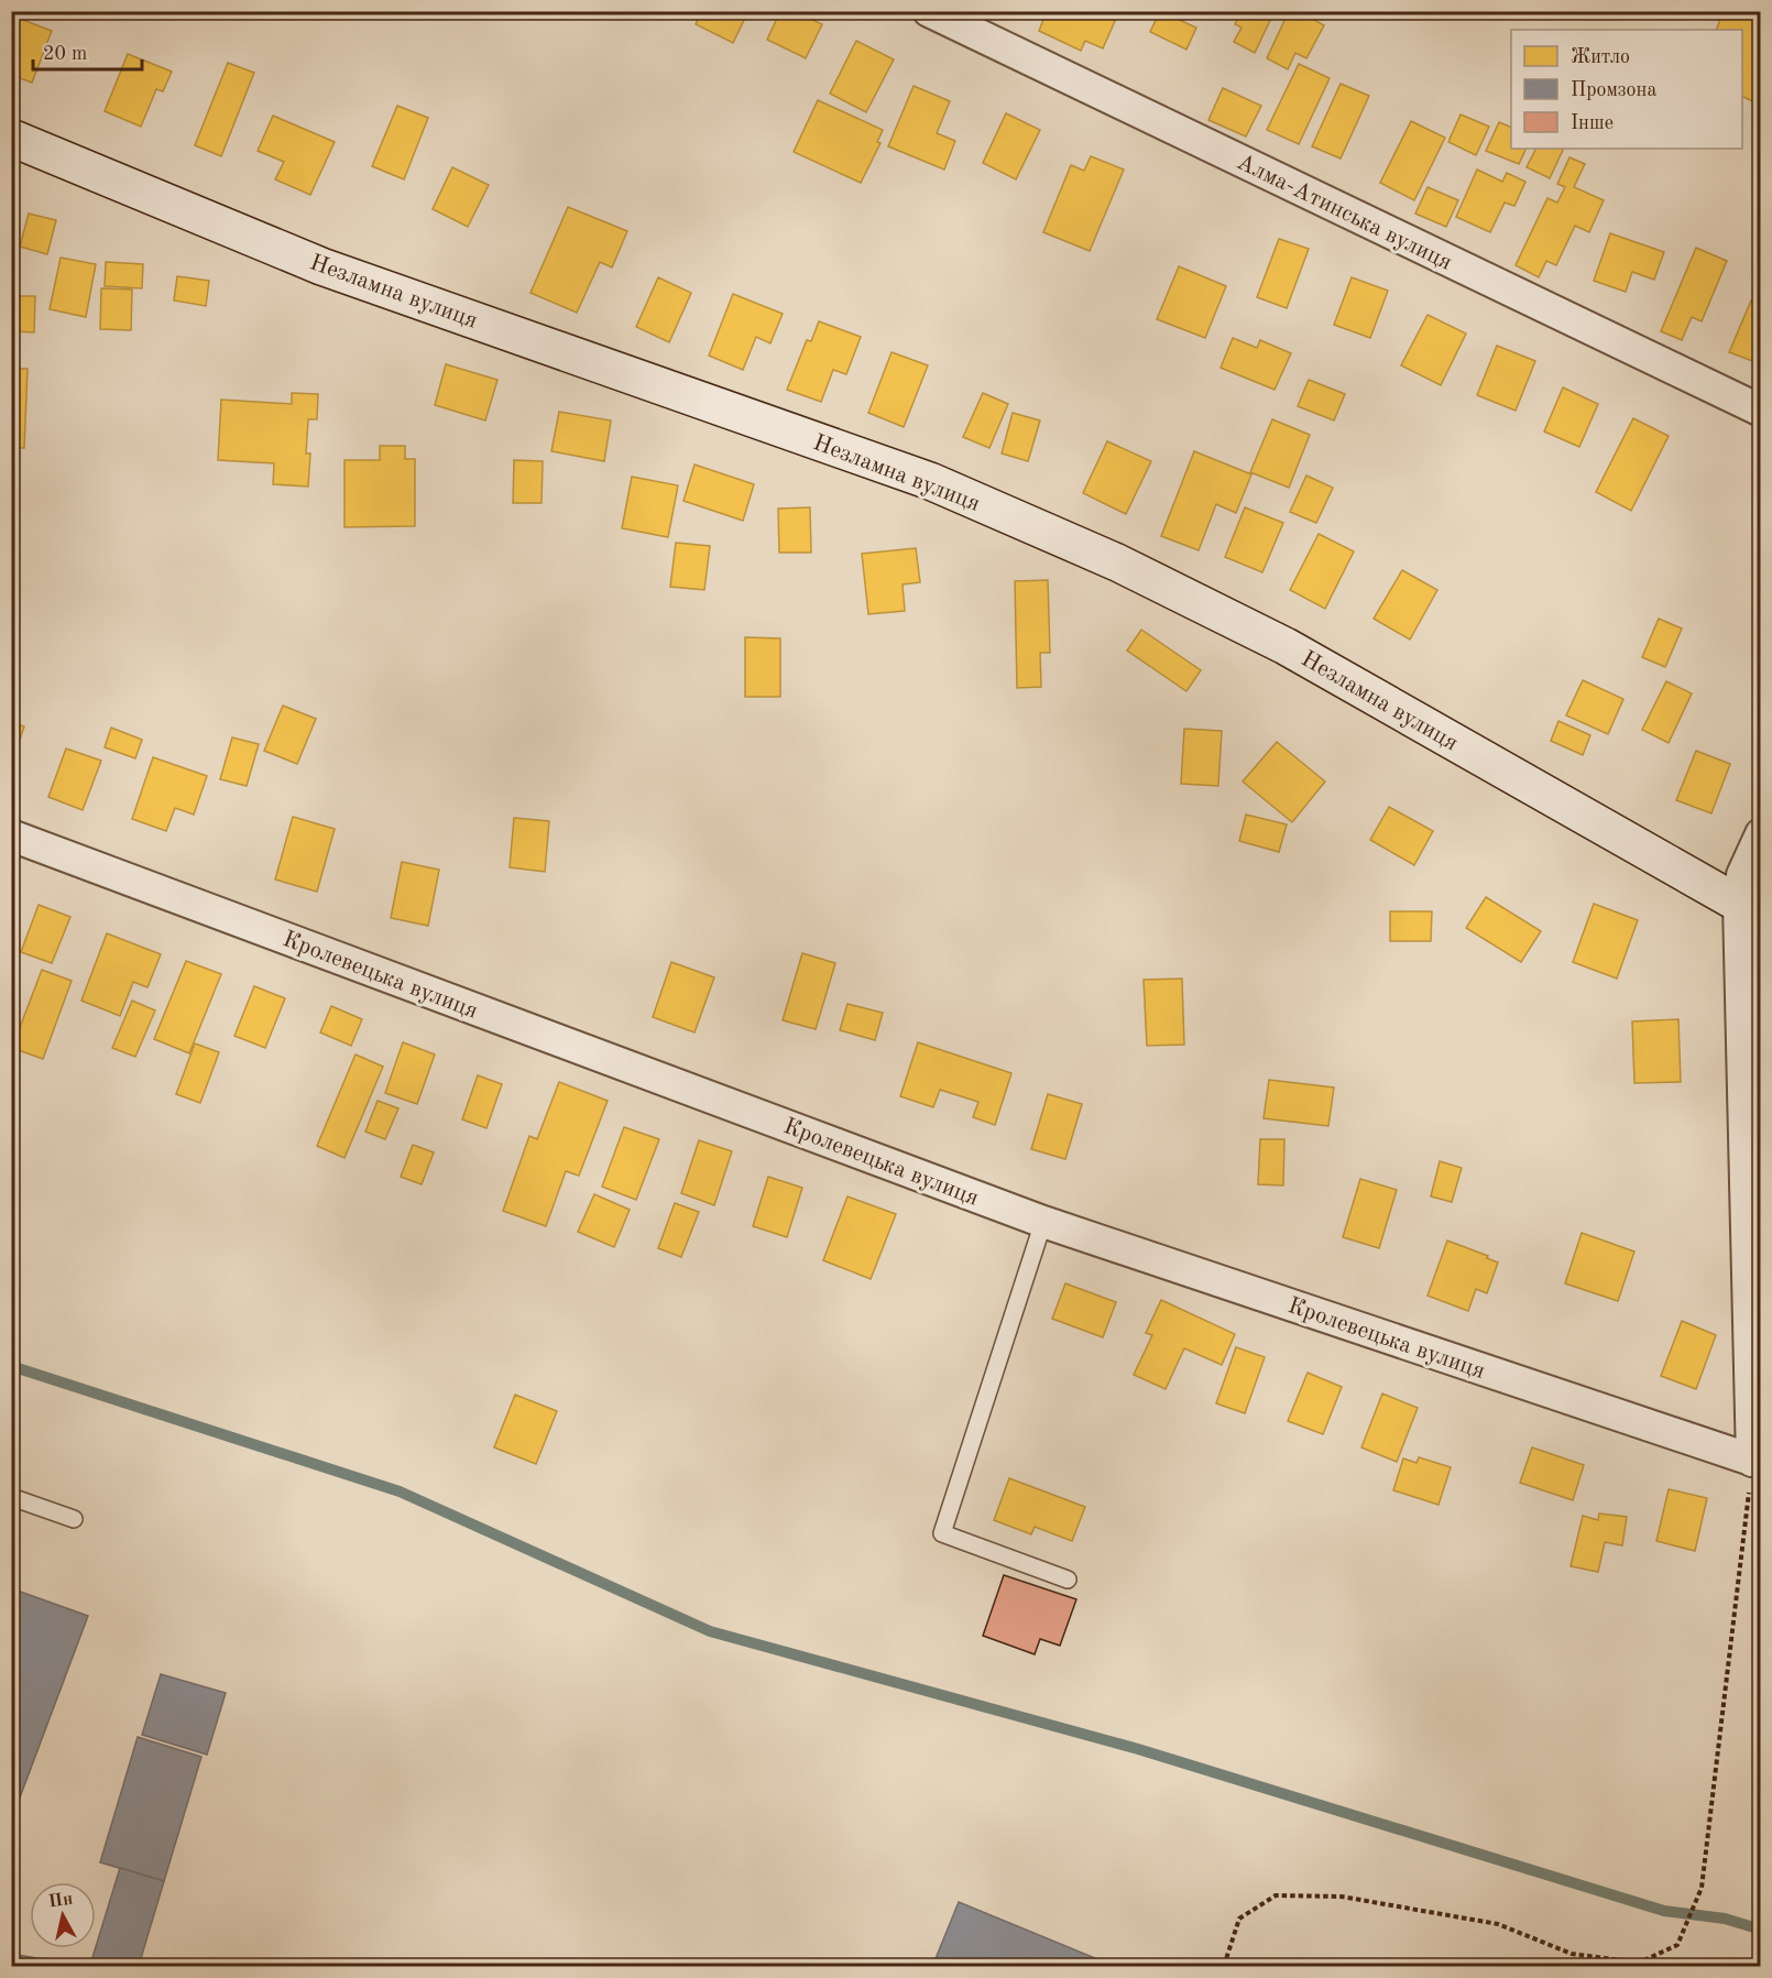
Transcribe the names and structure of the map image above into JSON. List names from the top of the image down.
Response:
{
  "streets": {
    "street": ["Алма-Атинська вулиця", "Незламна вулиця", "Кролевецька вулиця"]
  },
  "legend": ["Житло", "Промзона", "Інше"],
  "scale_bar": "20 m",
  "north": "top"
}
